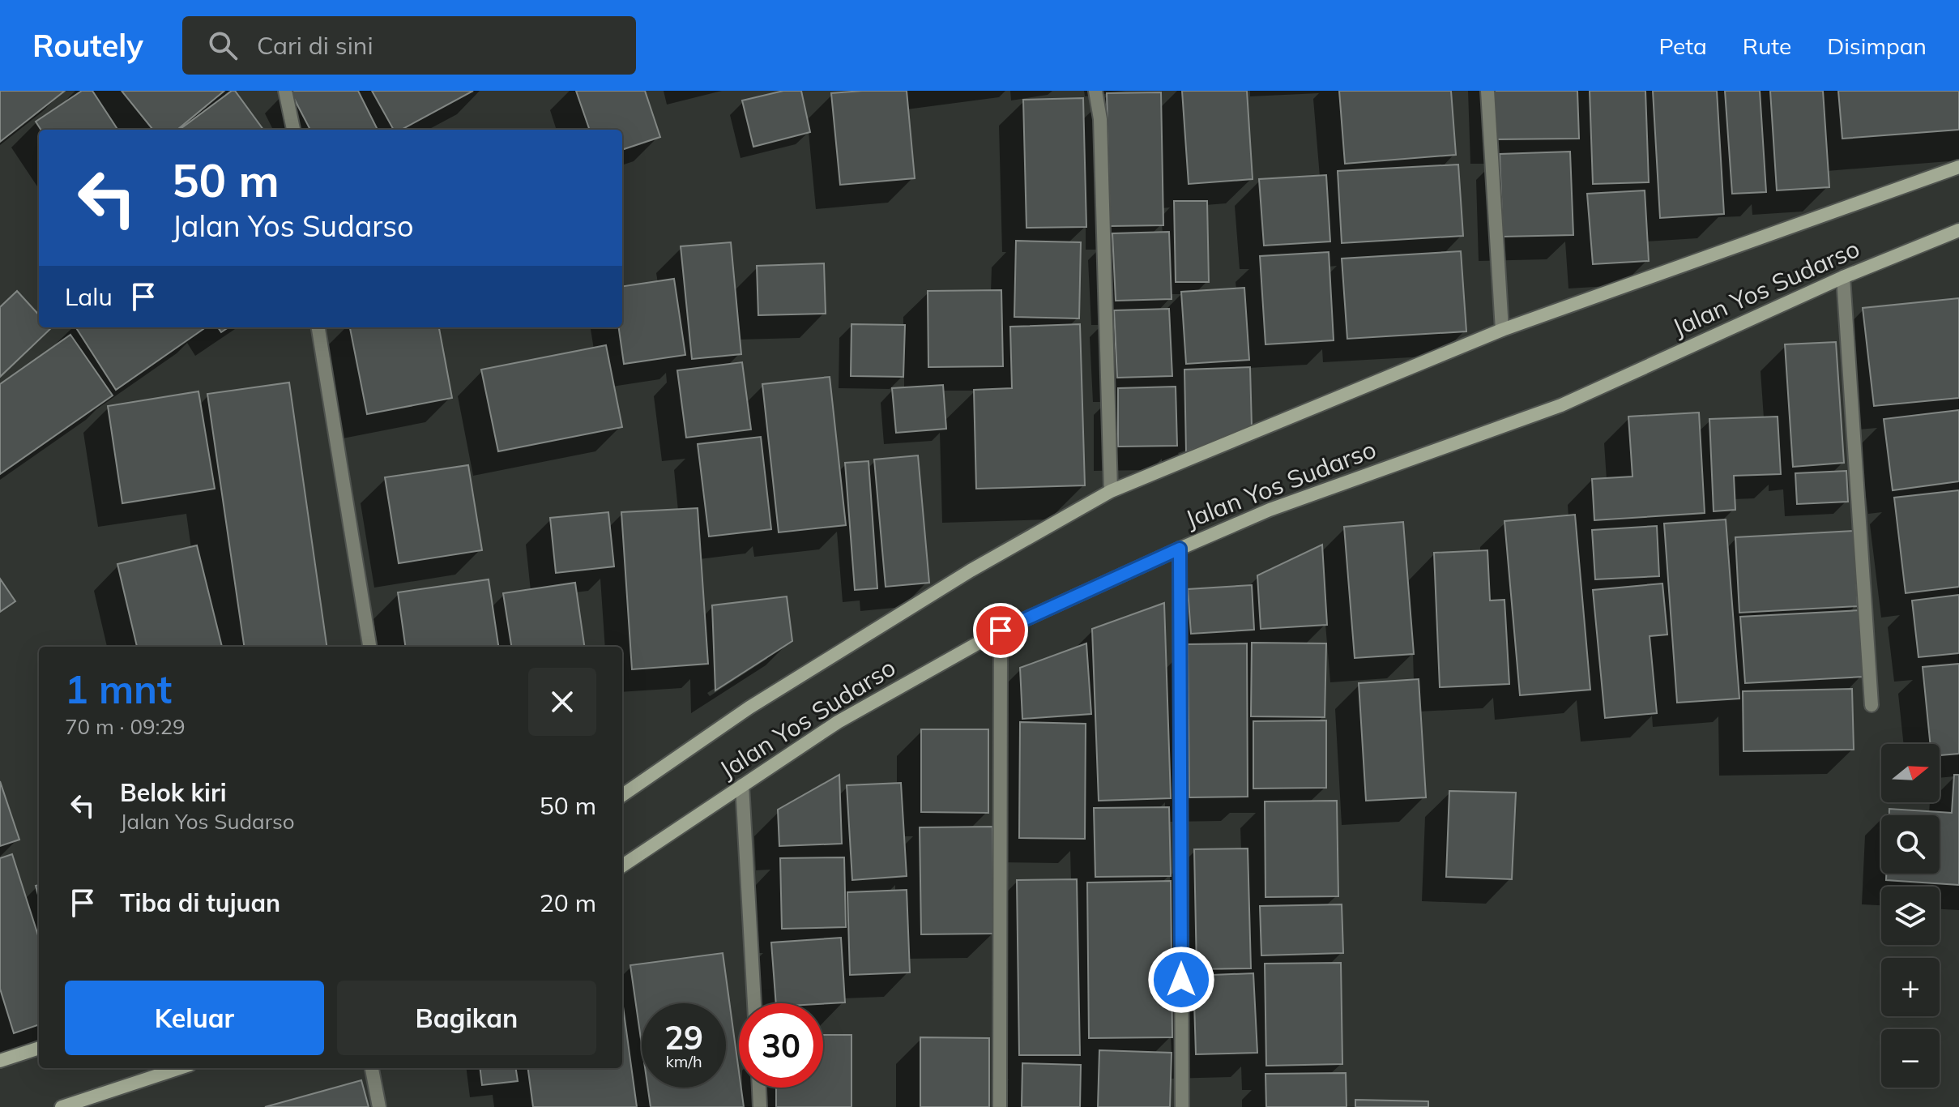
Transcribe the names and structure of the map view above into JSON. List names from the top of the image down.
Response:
{
  "streets": {
    "main road": ["Jalan Yos Sudarso"]
  },
  "north": "right",
  "page": {
    "header": "Routely",
    "search": "Cari di sini",
    "nav": ["Peta", "Rute", "Disimpan"],
    "turn": ["50 m", "Jalan Yos Sudarso"],
    "then": "Lalu",
    "heading": ["1 mnt", "70 m · 09:29"],
    "map_buttons": ["+", "−"],
    "list": [
      {
        "name": "Belok kiri",
        "note": "Jalan Yos Sudarso",
        "value": "50 m"
      },
      {
        "name": "Tiba di tujuan",
        "value": "20 m"
      }
    ],
    "buttons": ["Keluar", "Bagikan"],
    "speed": "29 km/h",
    "limit": "30"
  }
}
